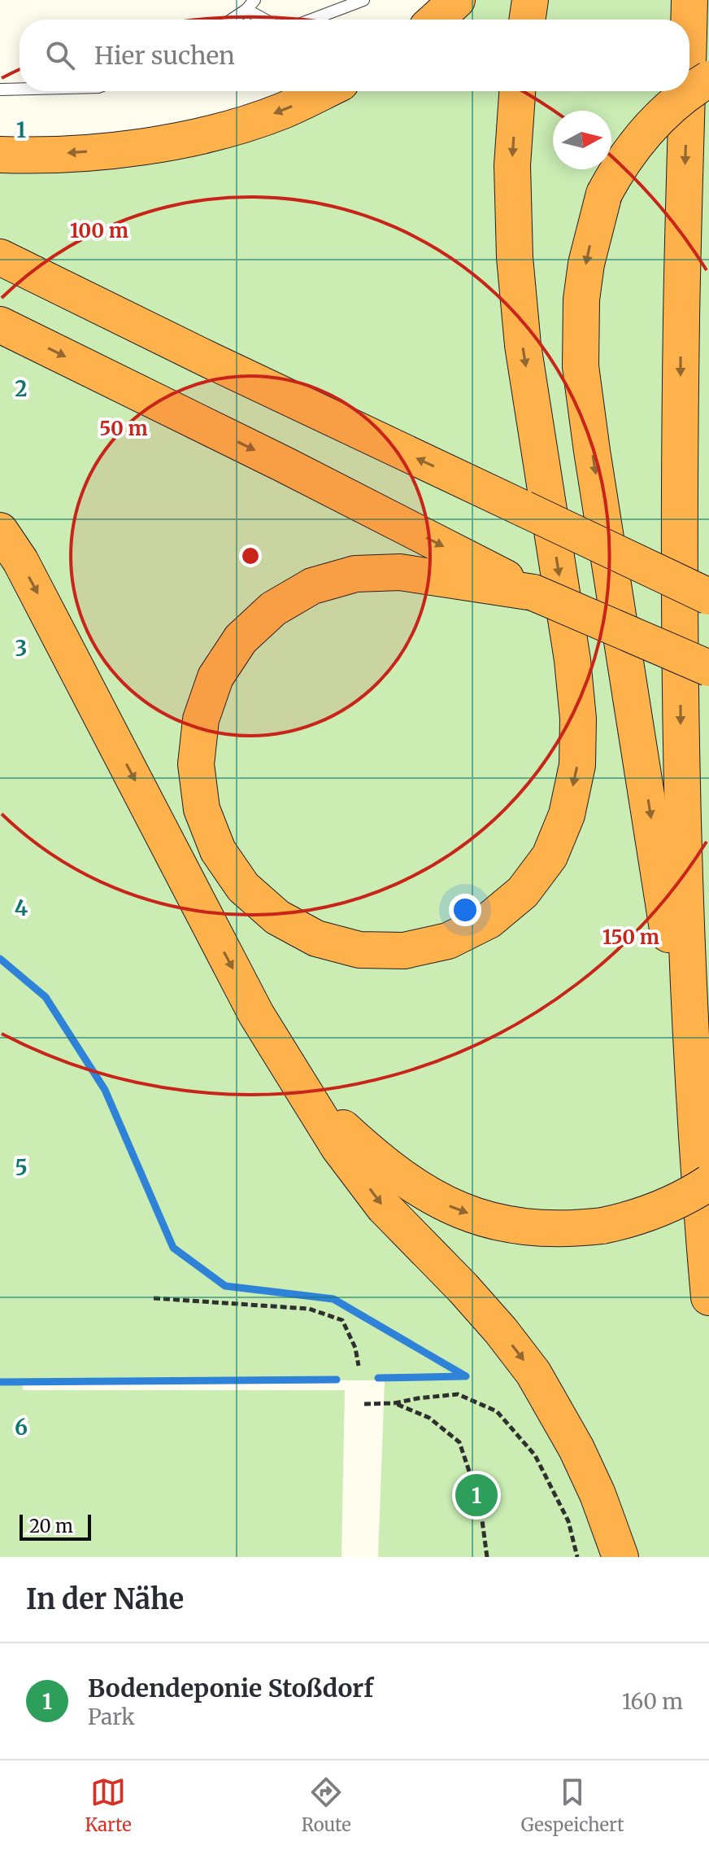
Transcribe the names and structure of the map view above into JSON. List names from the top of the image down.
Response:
{
  "scale_bar": "20 m",
  "north": "right",
  "page": {
    "search": "Hier suchen",
    "pins": "1",
    "scale": "20 m",
    "heading": "In der Nähe",
    "list": [
      {
        "mark": "1",
        "name": "Bodendeponie Stoßdorf",
        "note": "Park",
        "value": "160 m"
      }
    ],
    "nav": ["Karte", "Route", "Gespeichert"]
  },
  "grid": {
    "rows": [
      "1",
      "2",
      "3",
      "4",
      "5",
      "6"
    ]
  },
  "rings": ["100 m", "50 m", "150 m"]
}
